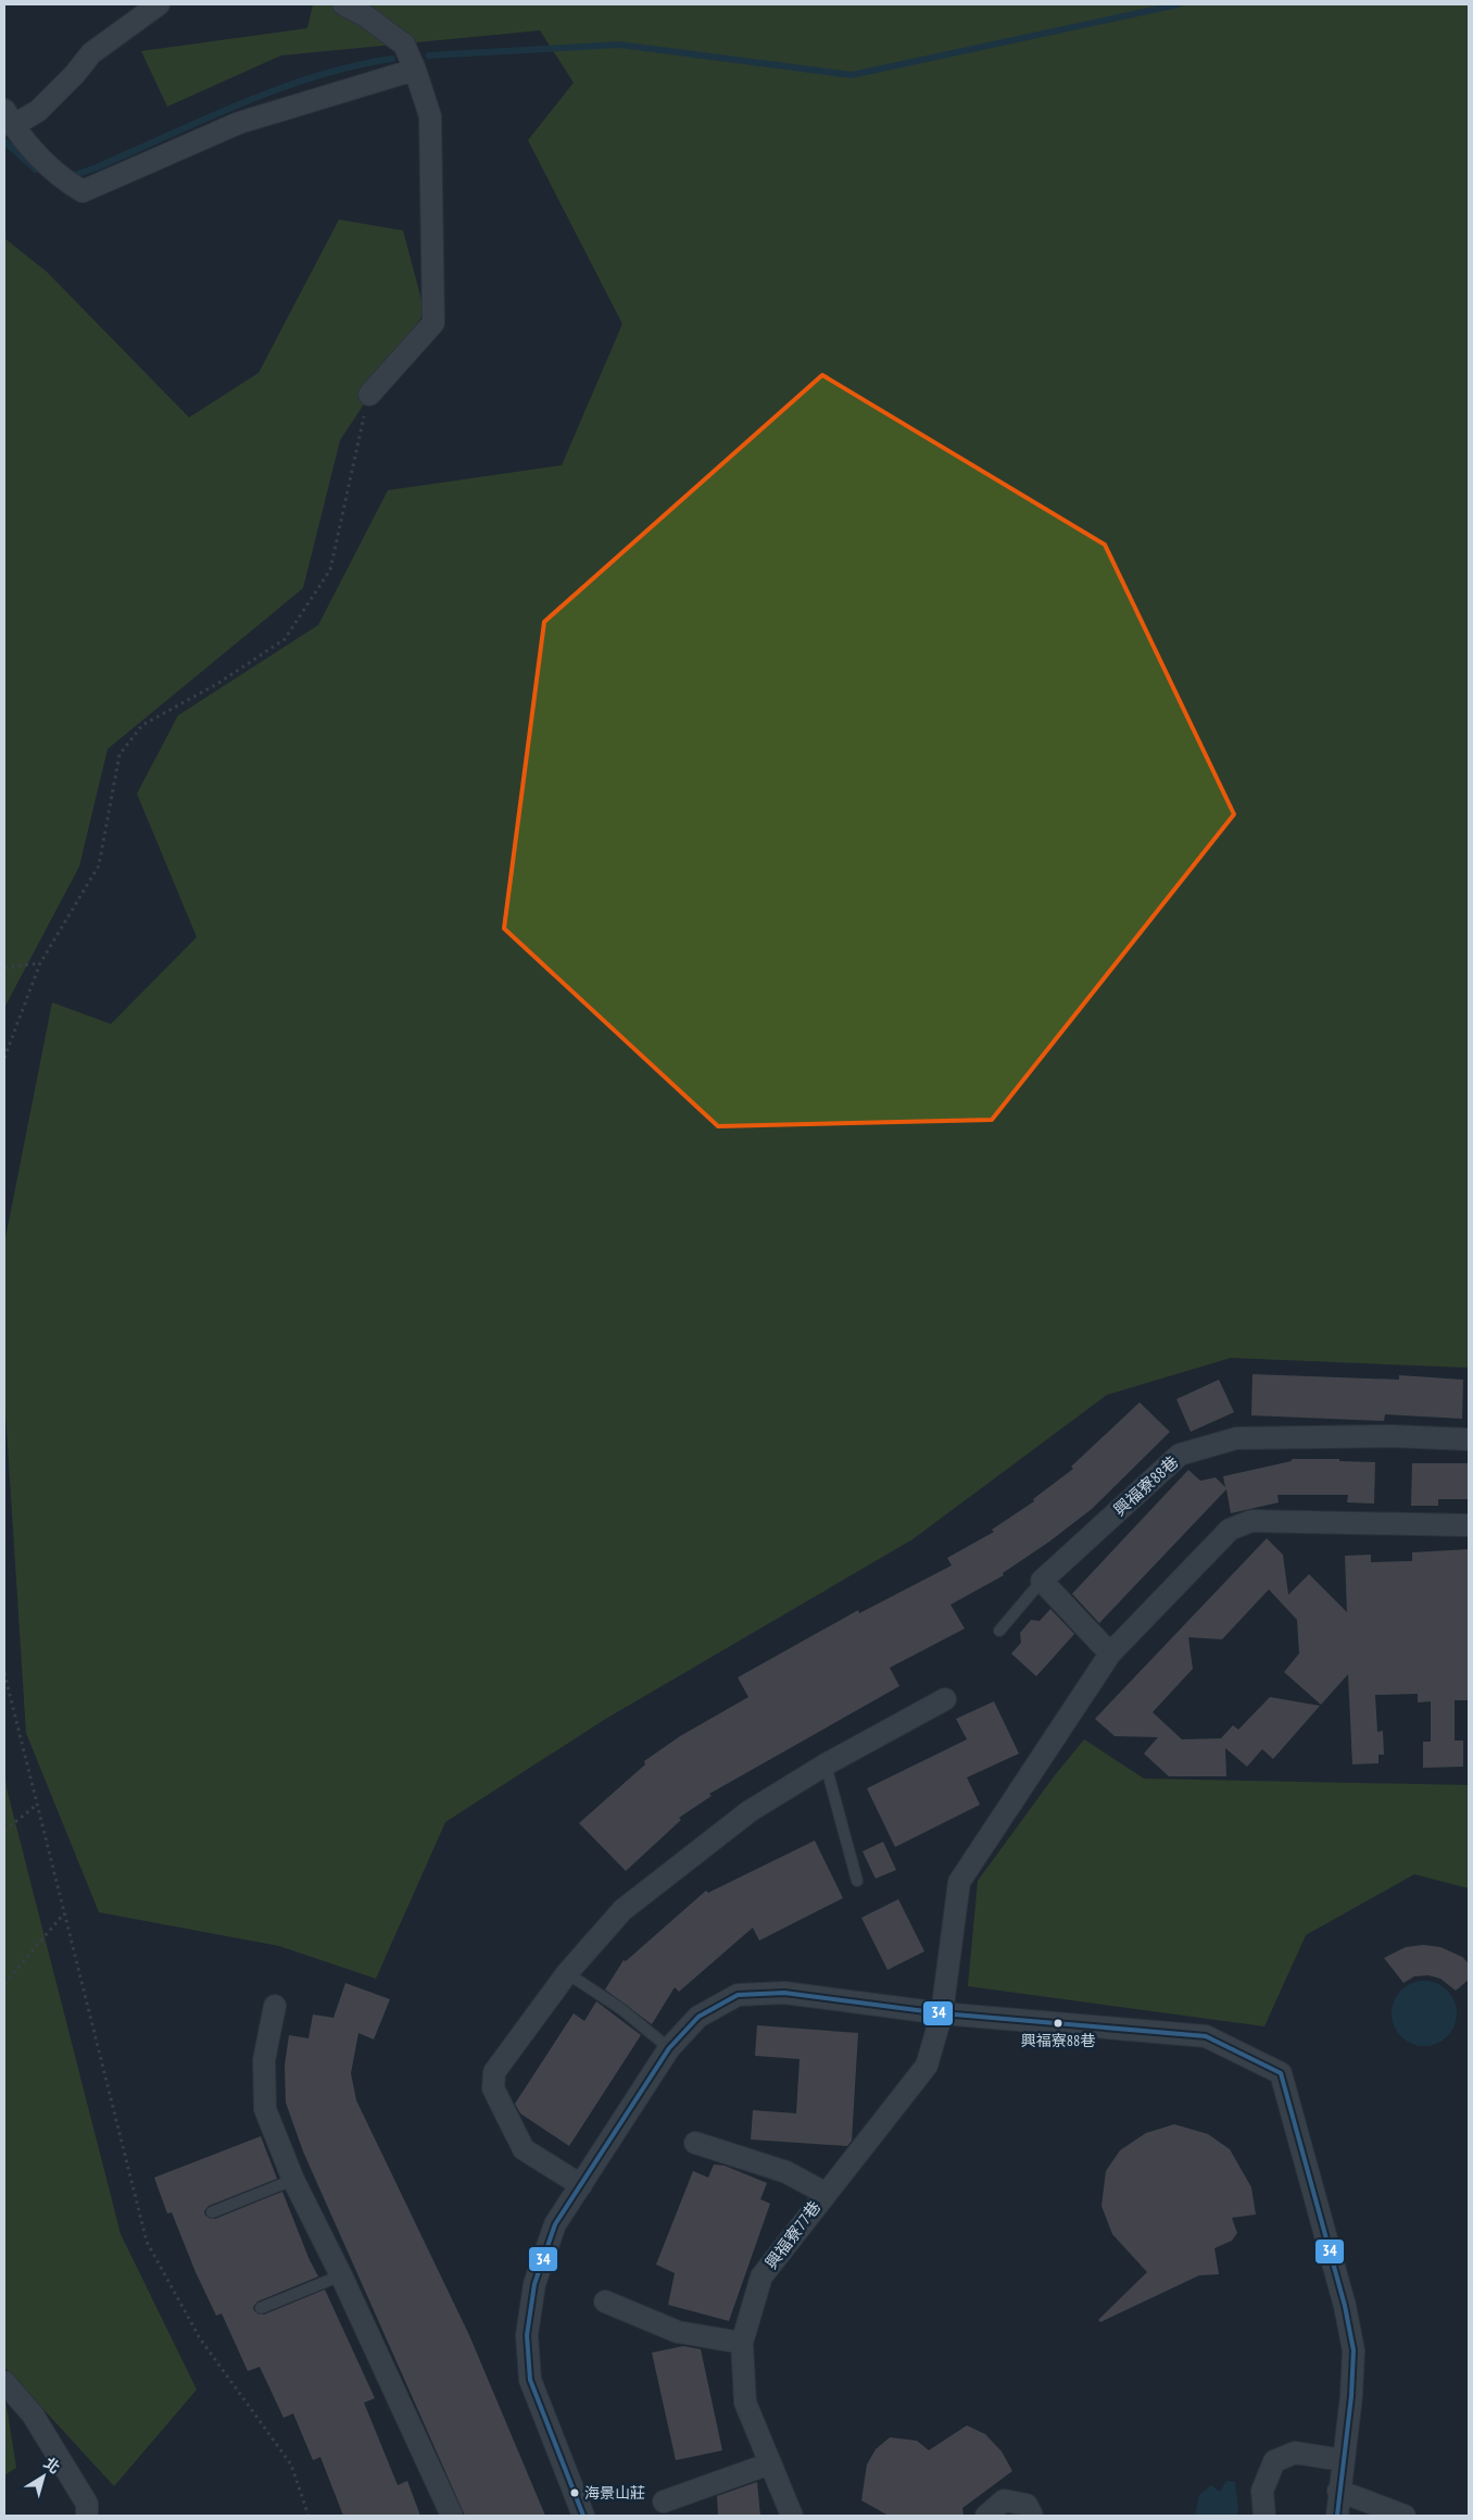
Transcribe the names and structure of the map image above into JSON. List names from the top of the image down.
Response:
{
  "streets": {
    "street": ["興福寮88巷", "興福寮77巷"]
  },
  "places": ["興福寮88巷", "海景山莊"],
  "lines": ["transit line 34"],
  "north": "top right"
}
